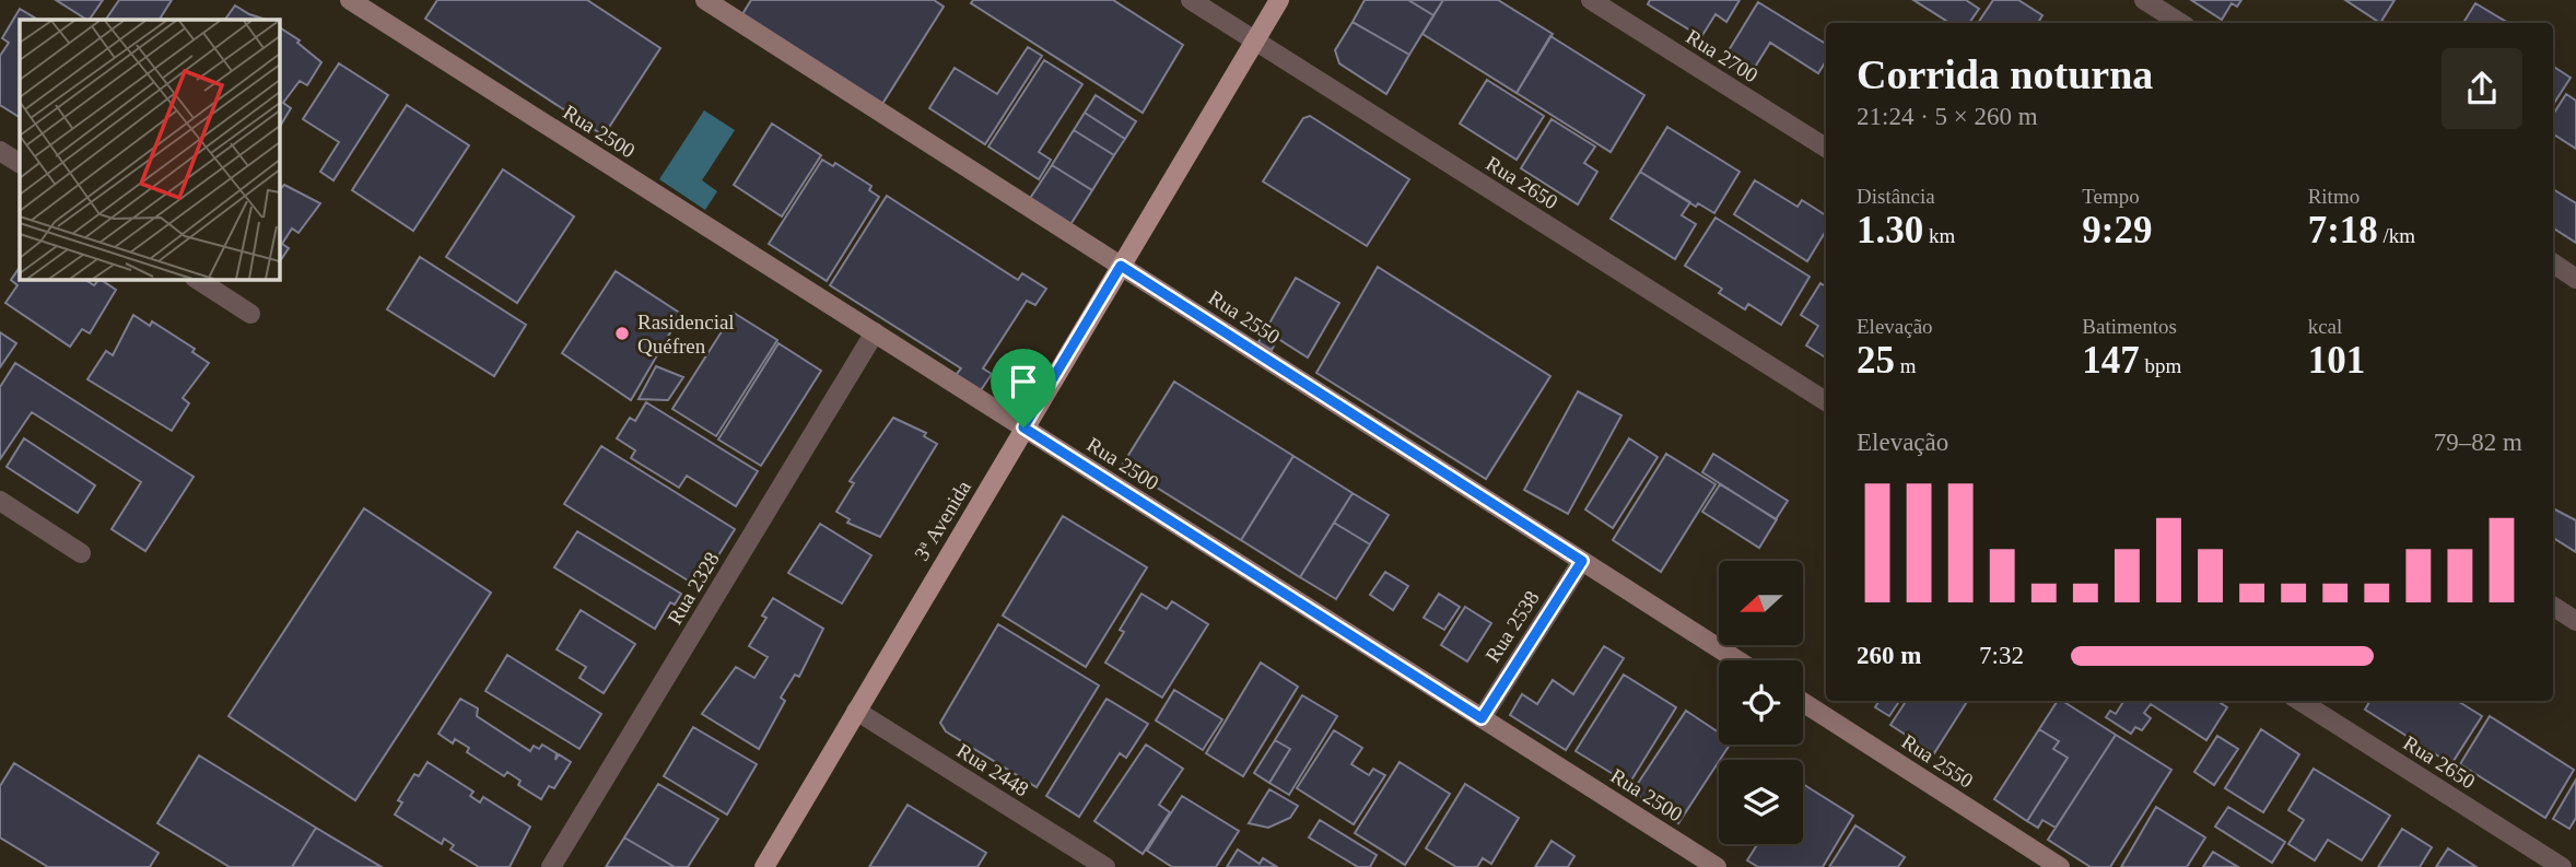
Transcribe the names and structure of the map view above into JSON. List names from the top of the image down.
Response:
{
  "streets": {
    "main road": ["Rua 2500", "Rua 2550", "3ª Avenida"],
    "street": [
      "Rua 2700",
      "Rua 2650",
      "Rua 2328",
      "Rua 2538",
      "Rua 2448"
    ]
  },
  "crossings": [
    ["Rua 2500", "3ª Avenida"],
    ["Rua 2500", "Rua 2328"],
    ["Rua 2500", "Rua 2538"],
    ["Rua 2650", "3ª Avenida"],
    ["Rua 2550", "3ª Avenida"],
    ["Rua 2550", "Rua 2538"],
    ["3ª Avenida", "Rua 2448"]
  ],
  "places": ["Rasidencial Quéfren"],
  "north": "left",
  "page": {
    "heading": ["Corrida noturna", "21:24 · 5 × 260 m"],
    "stats": [
      ["Distância", "1.30 km"],
      ["Tempo", "9:29"],
      ["Ritmo", "7:18 /km"],
      ["Elevação", "25 m"],
      ["Batimentos", "147 bpm"],
      ["kcal", "101"]
    ],
    "chart": ["Elevação", "79–82 m"],
    "list": [
      {
        "name": "260 m",
        "note": "7:32"
      }
    ]
  }
}
